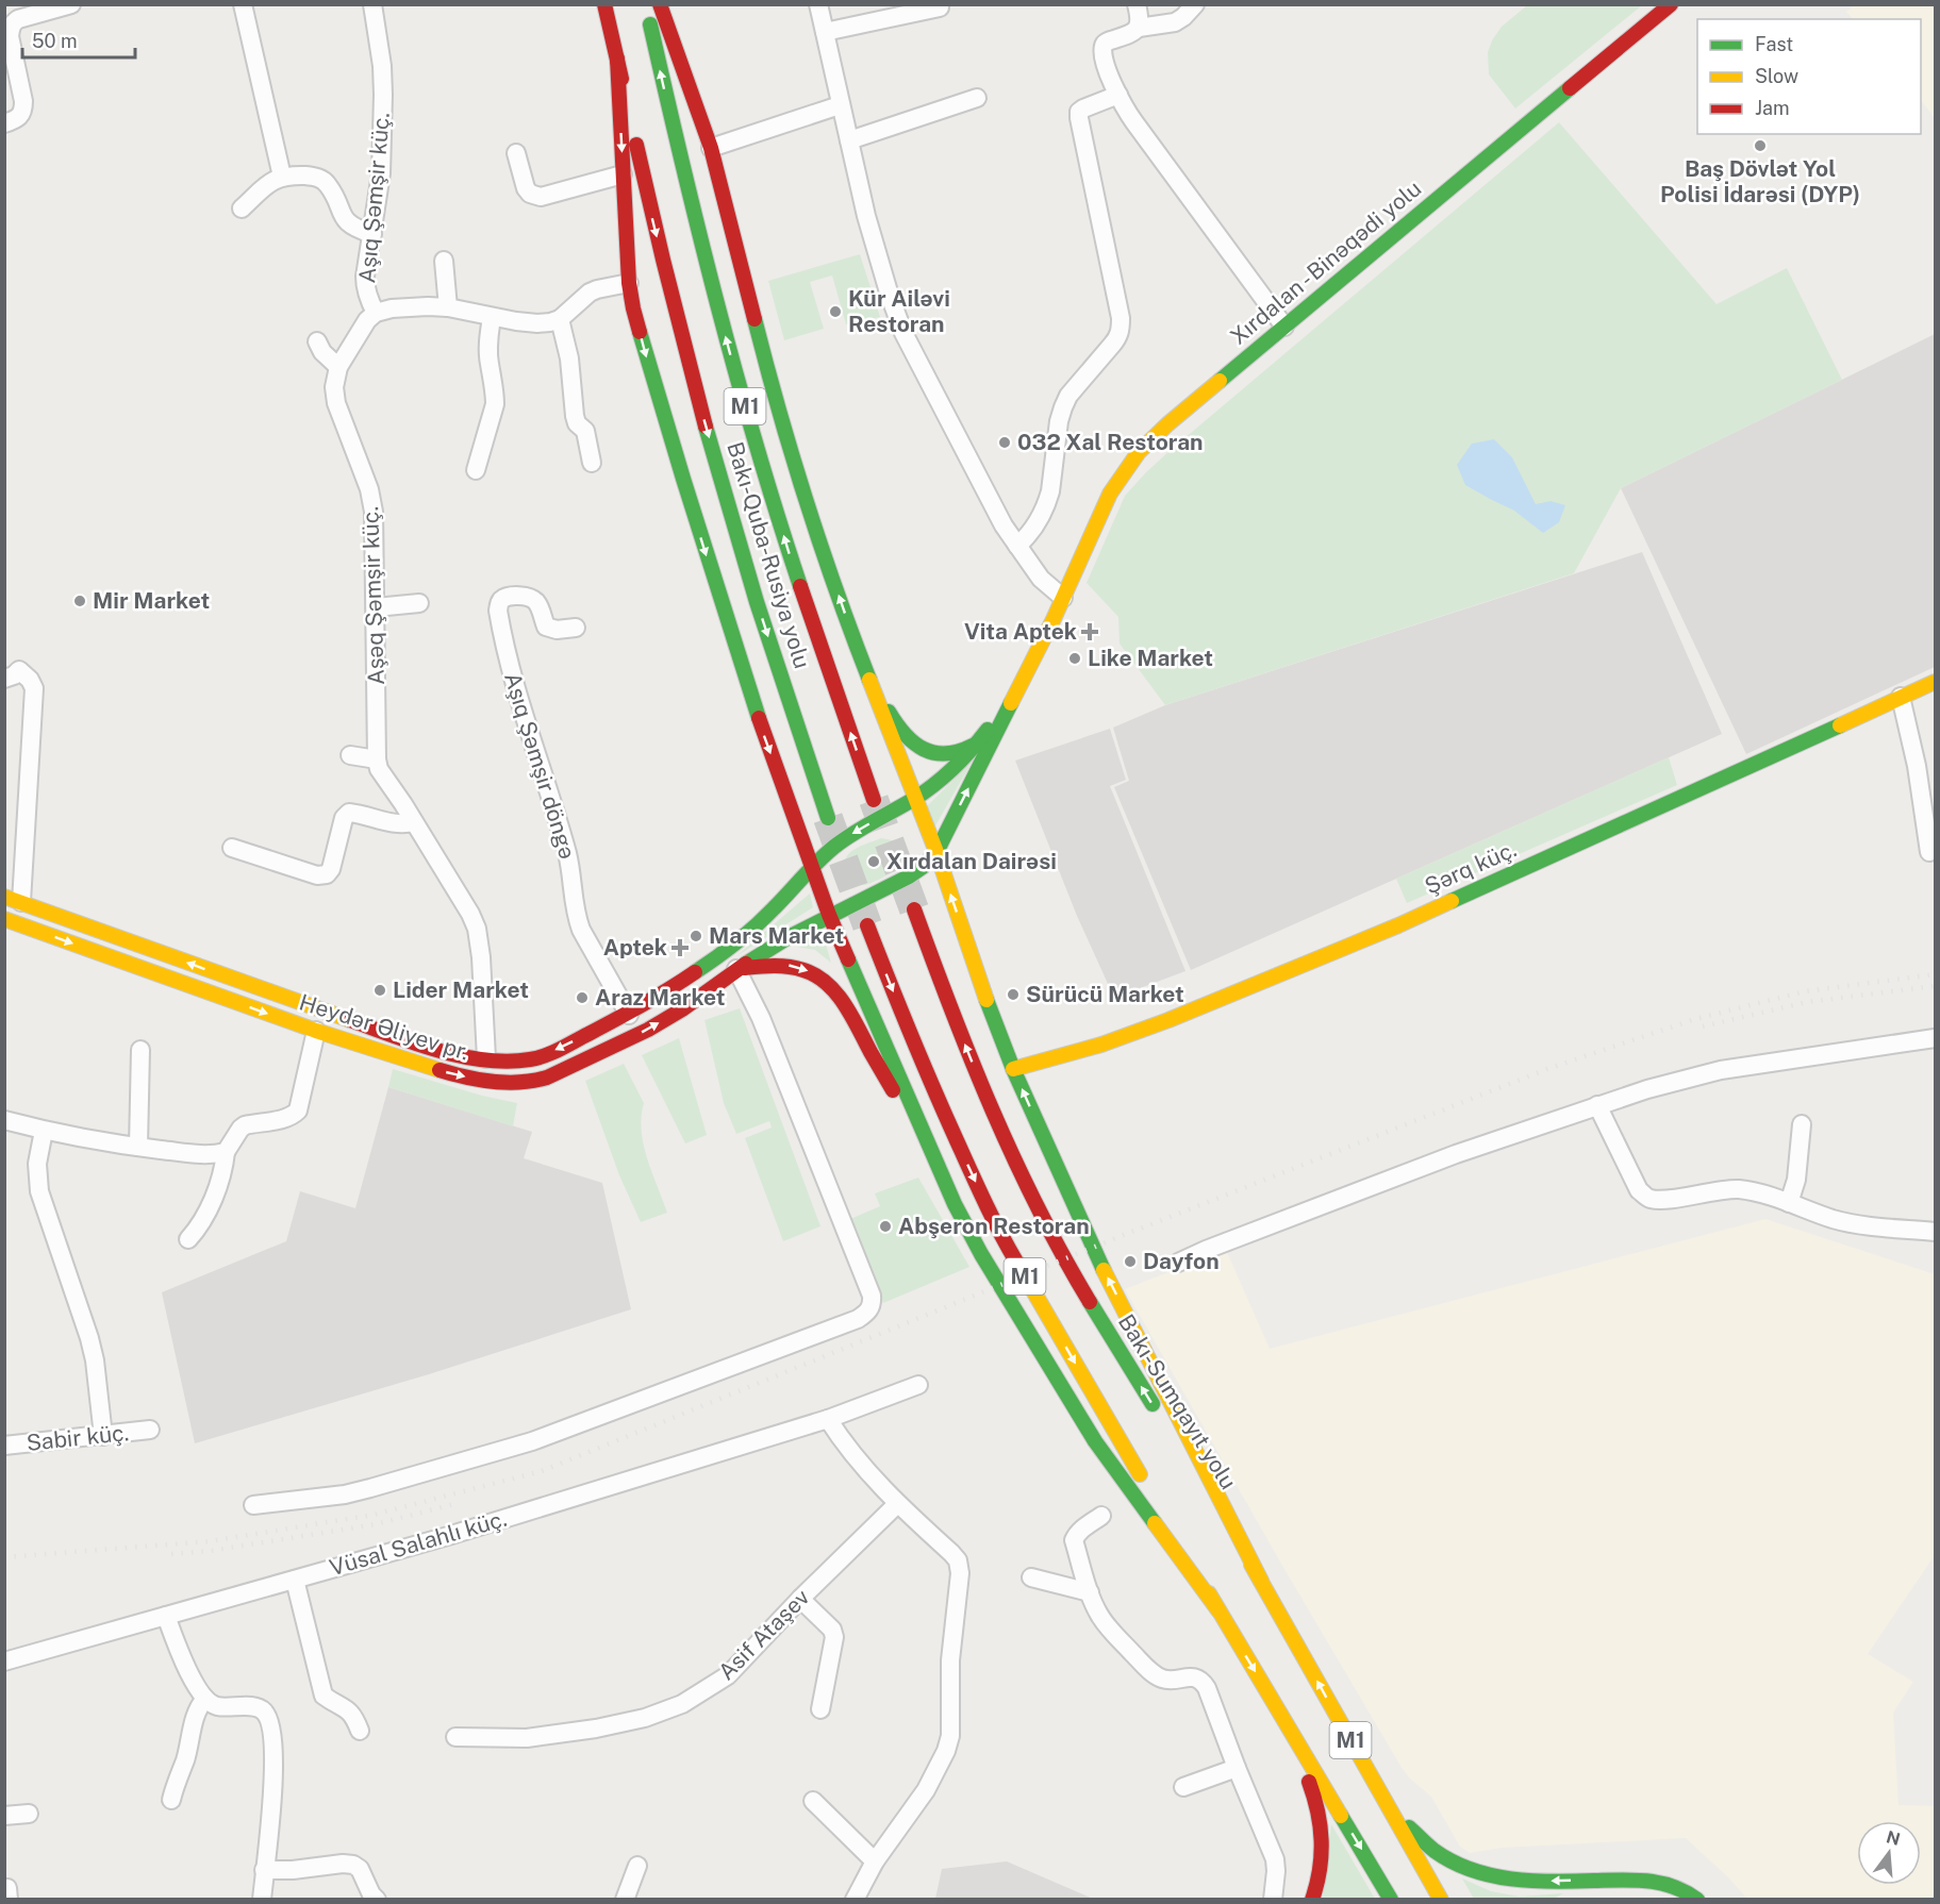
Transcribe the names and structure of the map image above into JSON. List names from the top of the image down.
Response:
{
  "streets": {
    "main road": [
      "Xırdalan - Binəqədi yolu",
      "M1",
      "Bakı-Quba-Rusiya yolu",
      "Şərq küç.",
      "Heydər Əliyev pr.",
      "Bakı-Sumqayıt yolu"
    ],
    "street": [
      "Aşıq Şəmşir küç.",
      "Aşəq Şəmşir küç.",
      "Aşıq Şəmşir döngə",
      "Sabir küç.",
      "Vüsal Salahlı küç.",
      "Asif Ataşev"
    ]
  },
  "crossings": [
    ["Aşıq Şəmşir küç.", "Aşəq Şəmşir küç."],
    ["Aşəq Şəmşir küç.", "Heydər Əliyev pr."],
    ["Aşıq Şəmşir döngə", "Heydər Əliyev pr."]
  ],
  "places": {
    "other": [
      "Baş Dövlət Yol Polisi İdarəsi (DYP)",
      "Kür Ailəvi Restoran",
      "032 Xal Restoran",
      "Mir Market",
      "Like Market",
      "Xırdalan Dairəsi",
      "Mars Market",
      "Lider Market",
      "Sürücü Market",
      "Araz Market",
      "Abşeron Restoran",
      "Dayfon"
    ],
    "health": ["Vita Aptek", "Aptek"]
  },
  "legend": ["Fast", "Slow", "Jam"],
  "scale_bar": "50 m",
  "north": "top"
}
